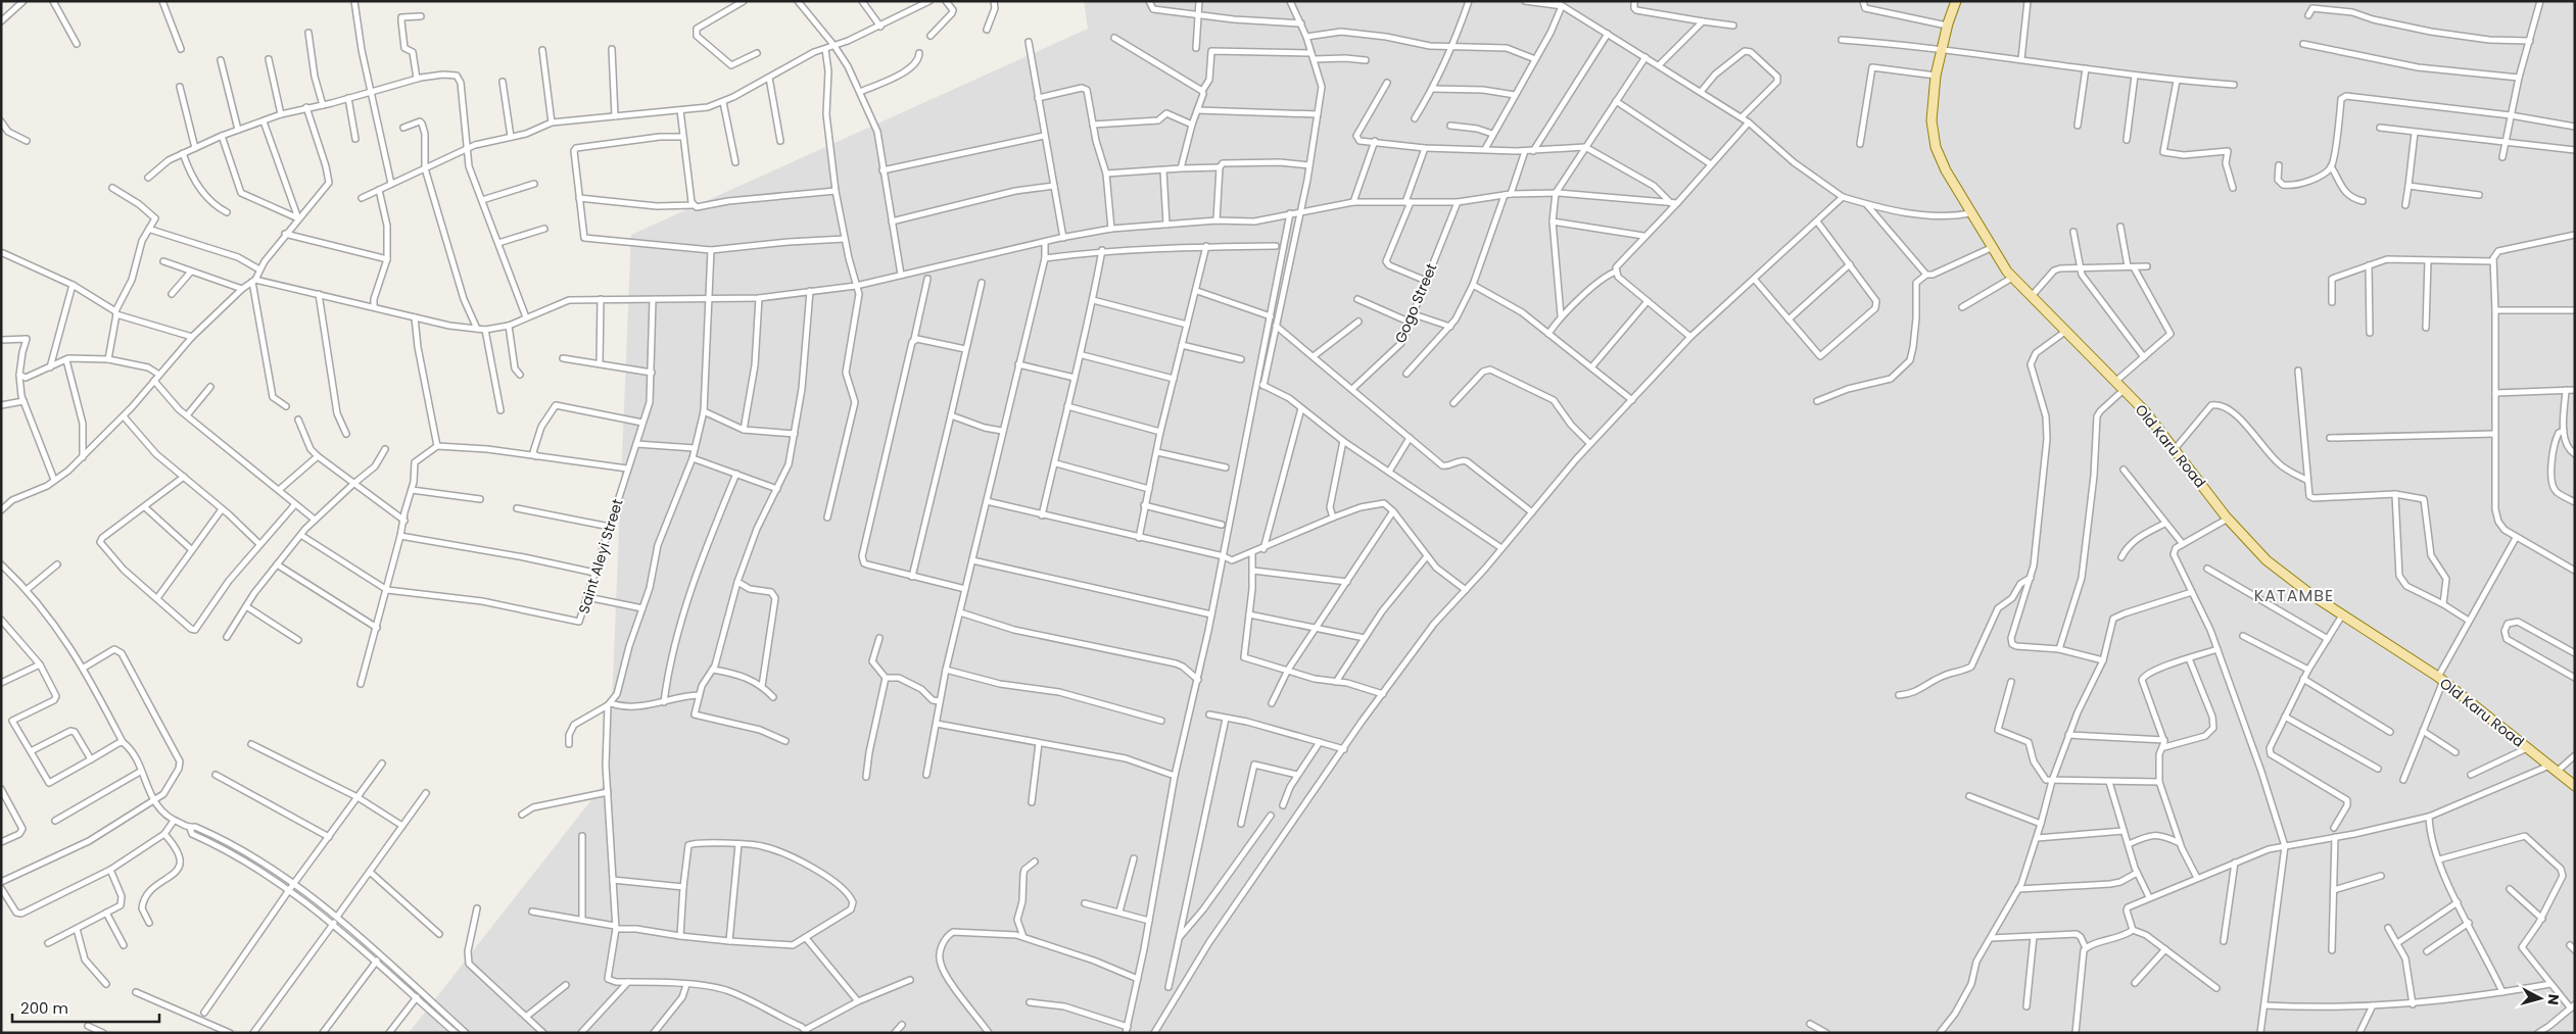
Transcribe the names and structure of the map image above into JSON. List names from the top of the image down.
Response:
{
  "streets": {
    "main road": ["Old Karu Road"],
    "street": ["Gogo Street", "Saint Aleyi Street"]
  },
  "districts": ["KATAMBE"],
  "scale_bar": "200 m",
  "north": "right"
}
